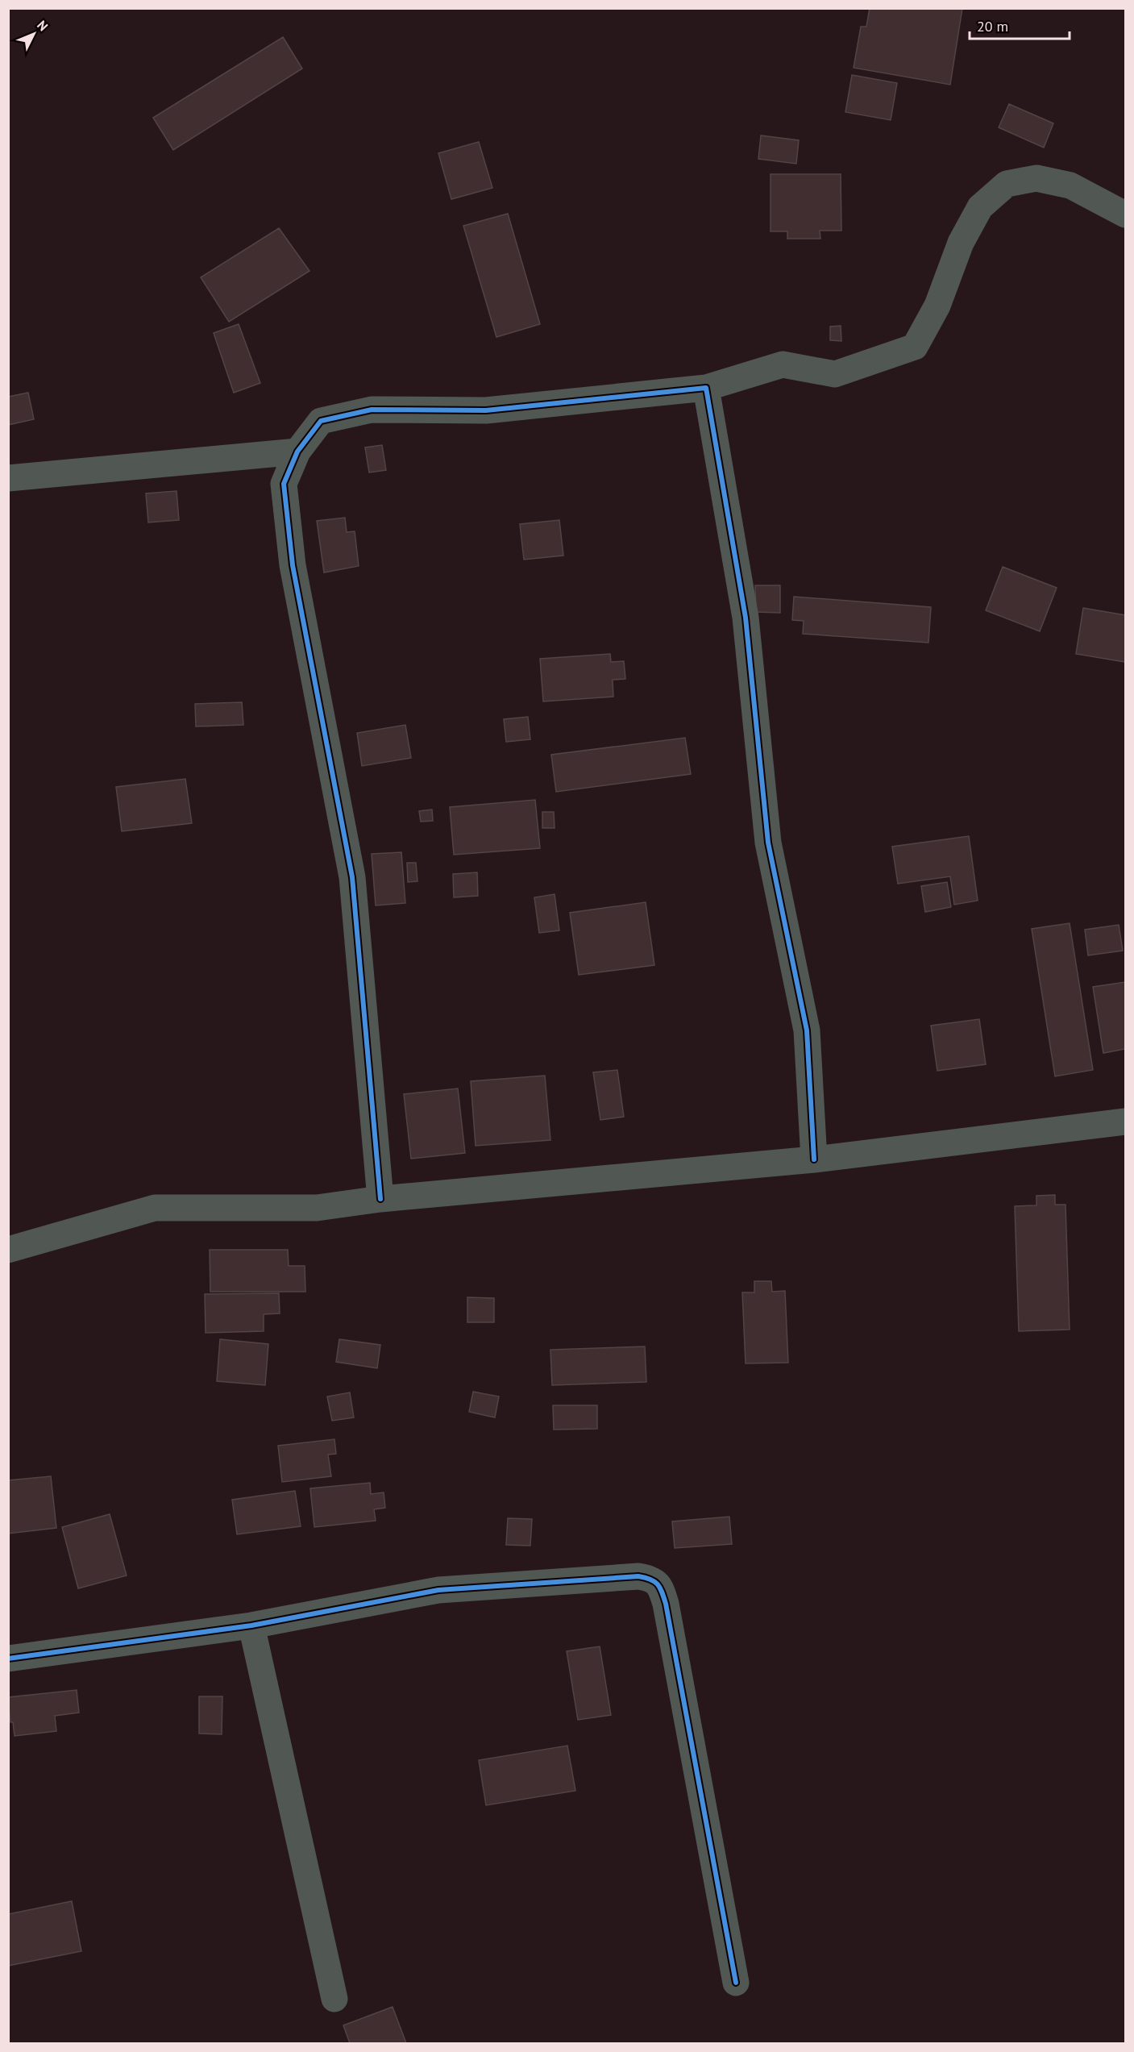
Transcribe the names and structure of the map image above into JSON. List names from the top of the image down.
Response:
{
  "scale_bar": "20 m",
  "north": "top right"
}
